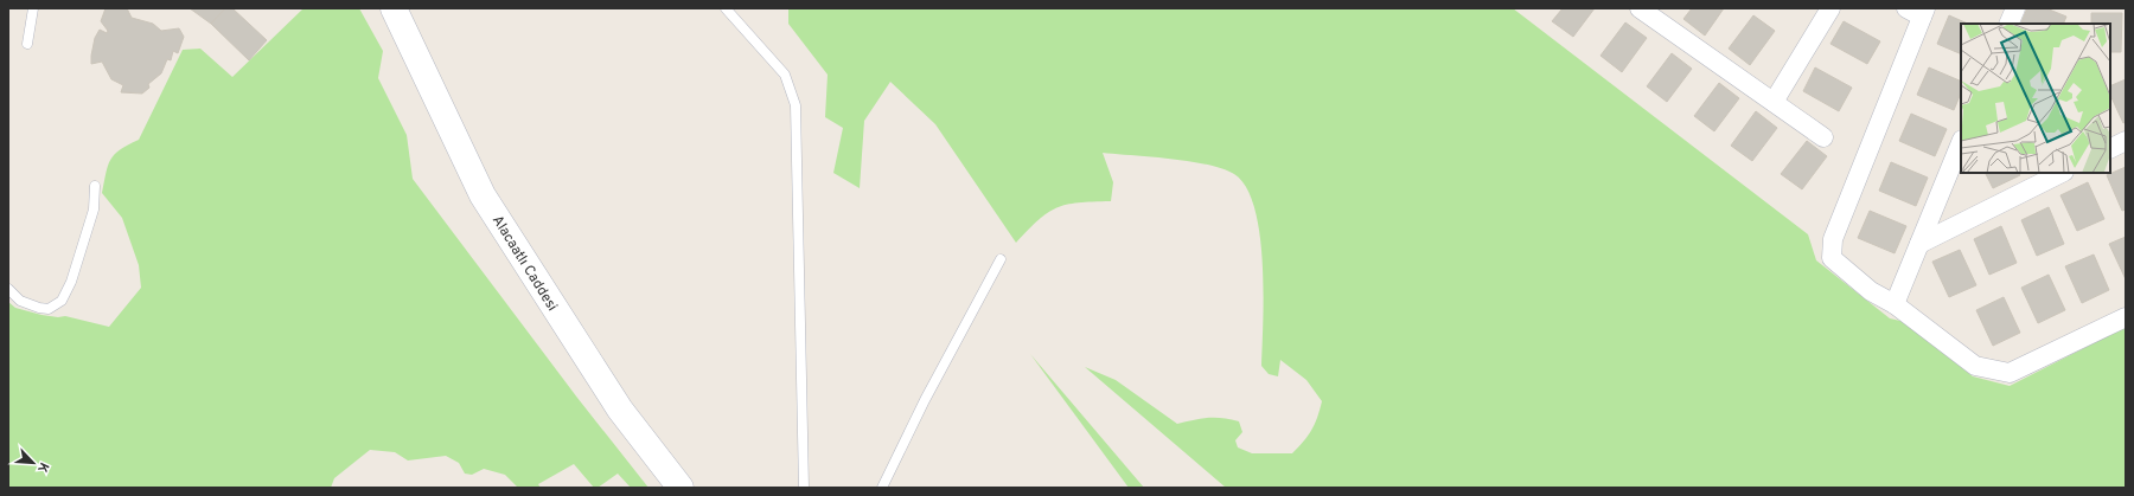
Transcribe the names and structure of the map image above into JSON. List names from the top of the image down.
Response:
{
  "streets": {
    "main road": ["Alacaatlı Caddesi"]
  },
  "north": "bottom right"
}
